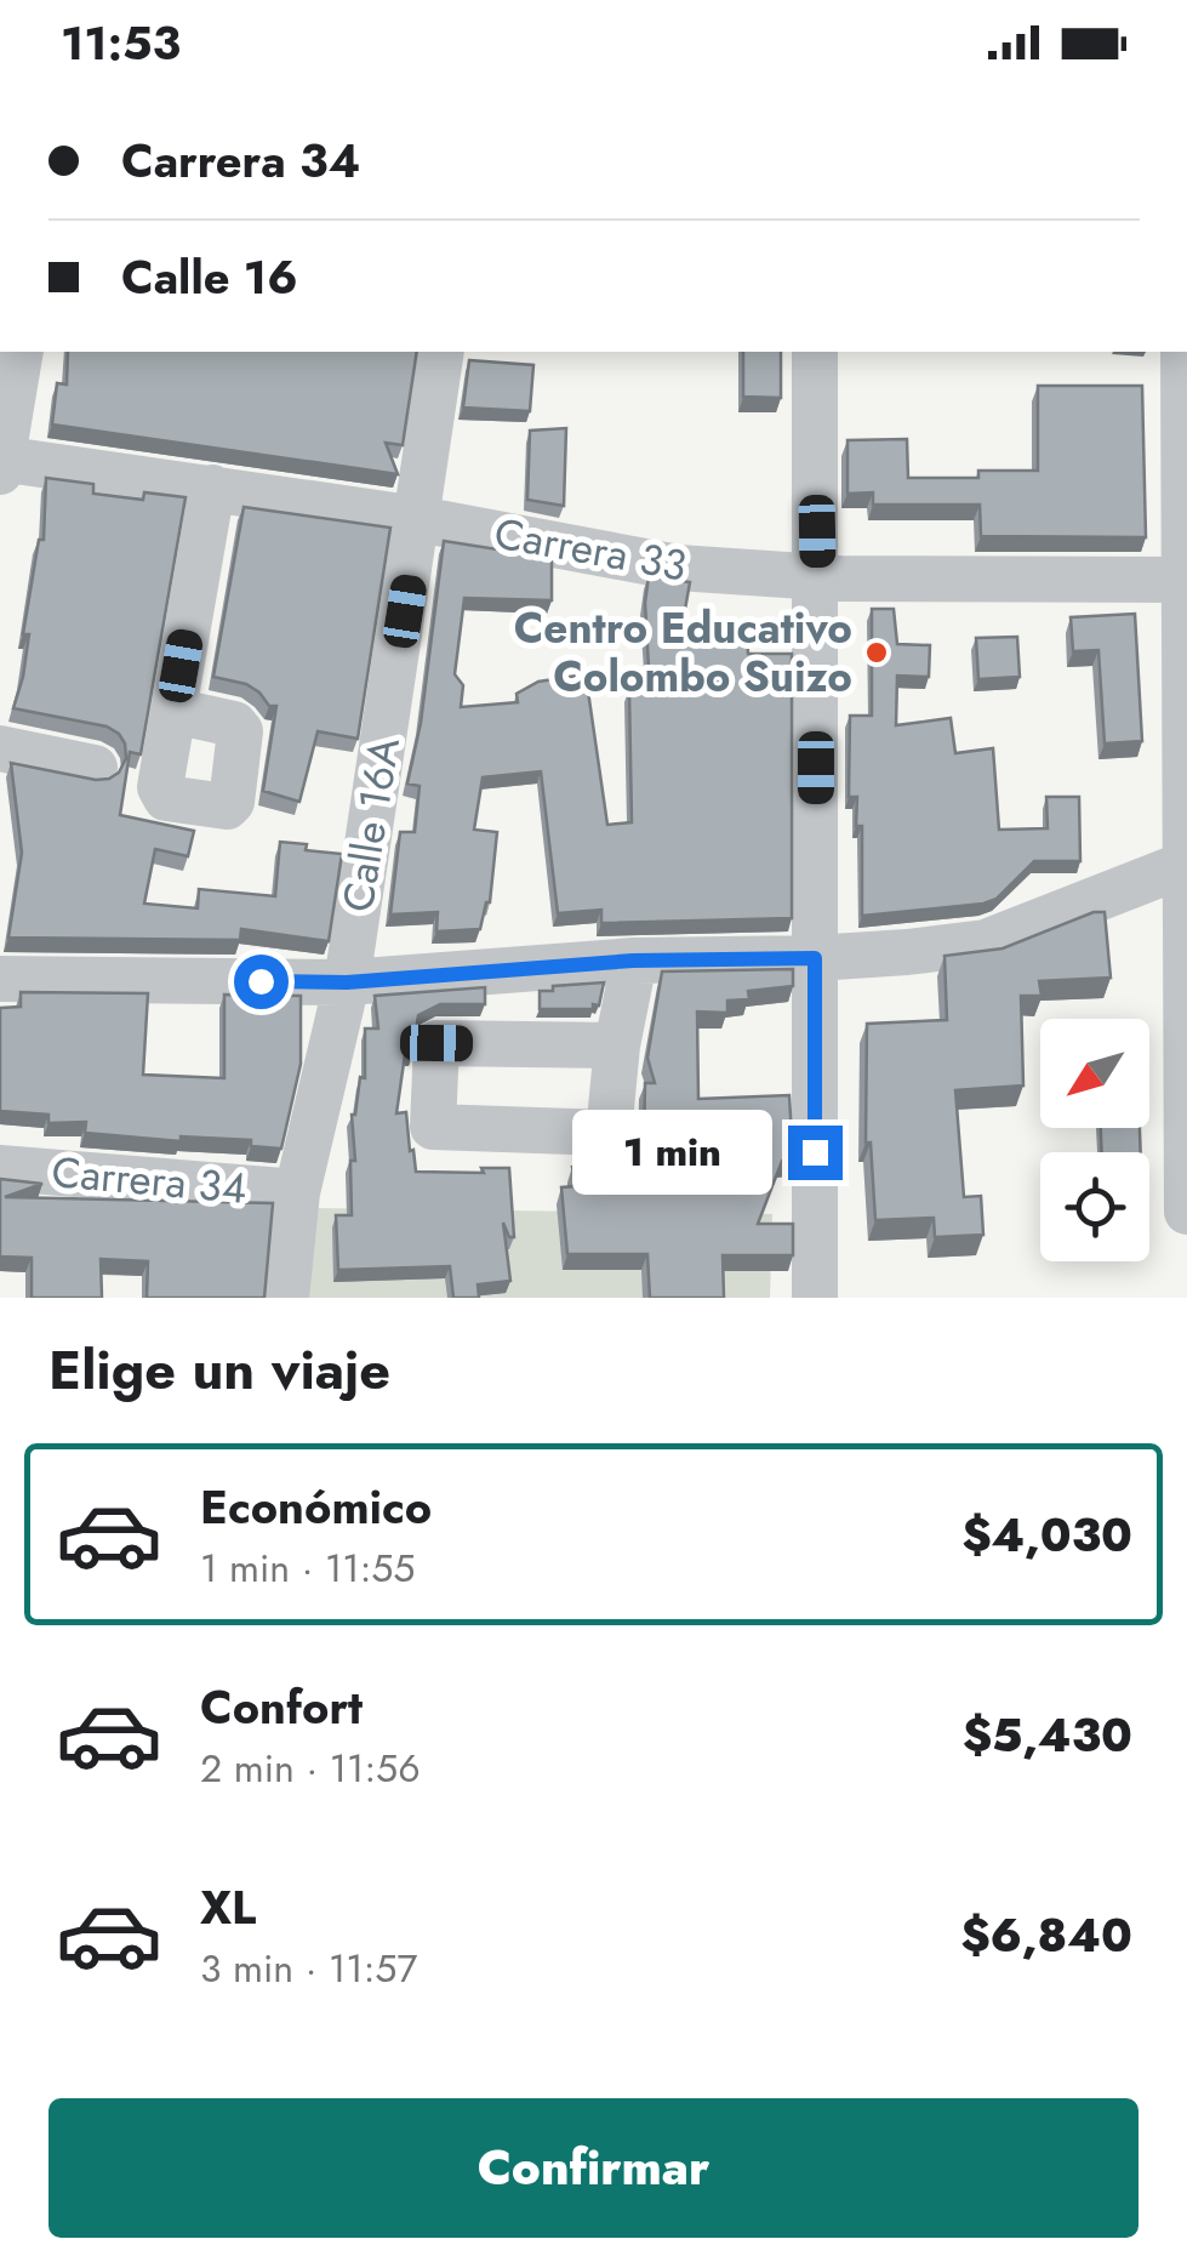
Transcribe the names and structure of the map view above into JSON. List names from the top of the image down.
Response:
{
  "streets": {
    "street": ["Carrera 33", "Calle 16A", "Carrera 34"]
  },
  "crossings": [
    ["Carrera 33", "Calle 16A"],
    ["Calle 16A", "Carrera 34"]
  ],
  "places": ["Centro Educativo Colombo Suizo"],
  "north": "bottom left",
  "page": {
    "status": "11:53",
    "banner": ["Carrera 34", "Calle 16"],
    "bubble": "1 min",
    "heading": "Elige un viaje",
    "list": [
      {
        "name": "Económico",
        "note": "1 min · 11:55",
        "value": "$4,030"
      },
      {
        "name": "Confort",
        "note": "2 min · 11:56",
        "value": "$5,430"
      },
      {
        "name": "XL",
        "note": "3 min · 11:57",
        "value": "$6,840"
      }
    ],
    "buttons": "Confirmar"
  }
}
